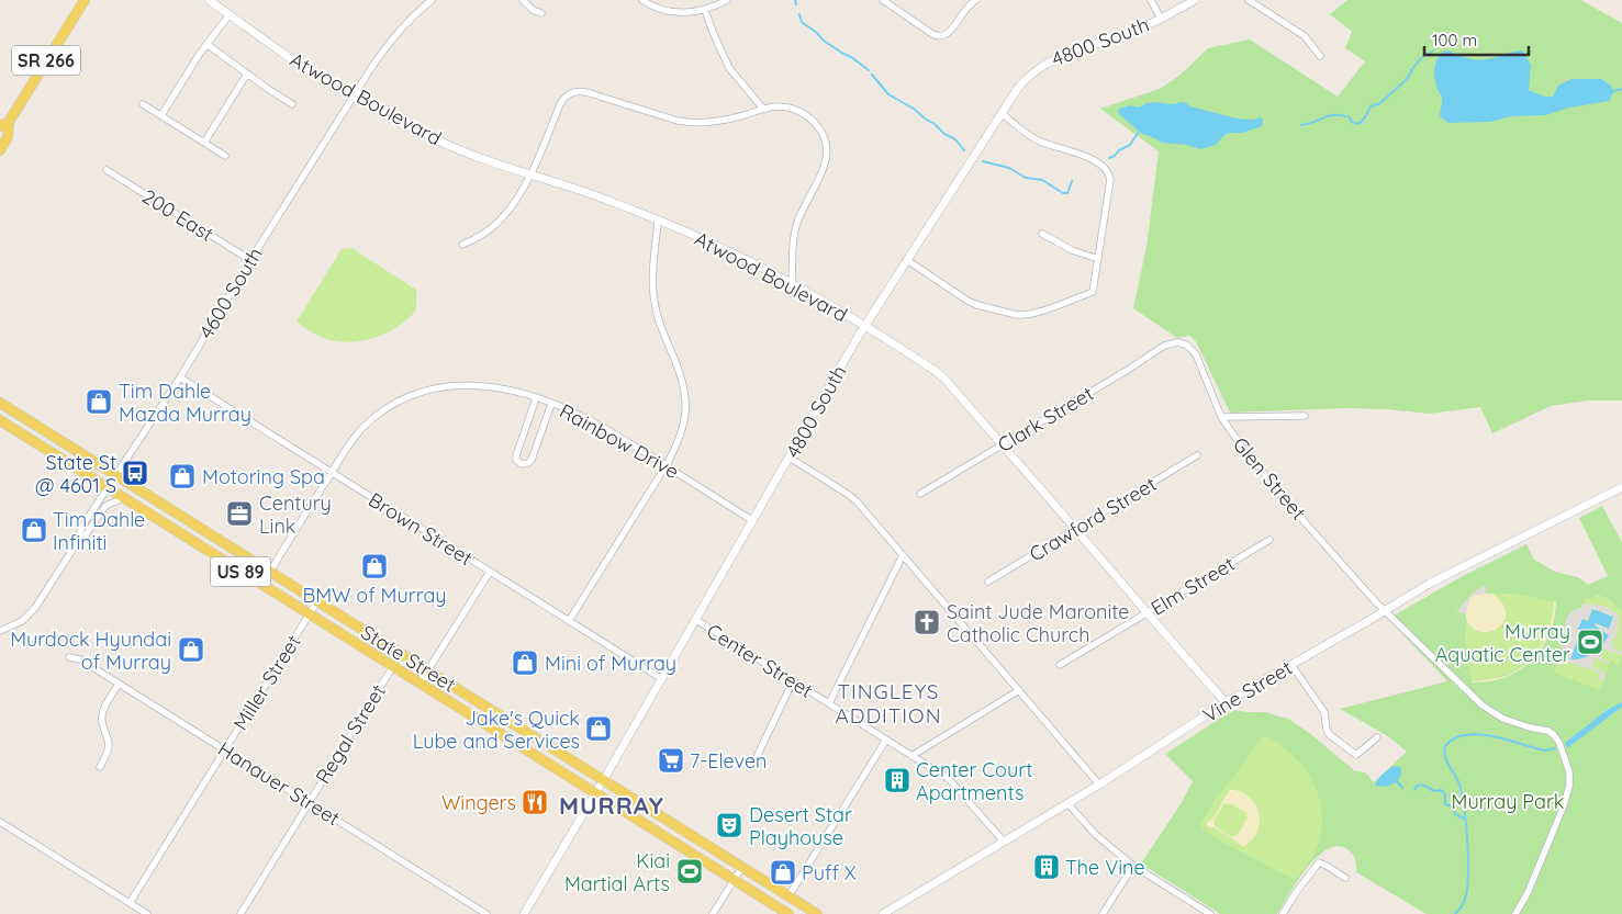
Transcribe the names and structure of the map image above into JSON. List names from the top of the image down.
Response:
{
  "streets": {
    "main road": ["SR 266", "US 89", "State Street"],
    "street": [
      "4800 South",
      "Atwood Boulevard",
      "200 East",
      "4600 South",
      "Clark Street",
      "Rainbow Drive",
      "Glen Street",
      "Crawford Street",
      "Brown Street",
      "Elm Street",
      "Center Street",
      "Miller Street",
      "Vine Street",
      "Regal Street",
      "Hanauer Street"
    ]
  },
  "crossings": [
    ["4800 South", "Atwood Boulevard"],
    ["4800 South", "Rainbow Drive"],
    ["4800 South", "Brown Street"],
    ["4800 South", "State Street"],
    ["4800 South", "Center Street"],
    ["Atwood Boulevard", "4600 South"],
    ["Atwood Boulevard", "Clark Street"],
    ["Atwood Boulevard", "Crawford Street"],
    ["Atwood Boulevard", "Elm Street"],
    ["Atwood Boulevard", "Vine Street"],
    ["200 East", "4600 South"],
    ["4600 South", "Brown Street"],
    ["4600 South", "State Street"],
    ["Clark Street", "Glen Street"],
    ["Rainbow Drive", "Brown Street"],
    ["Rainbow Drive", "State Street"],
    ["Glen Street", "Vine Street"],
    ["State Street", "Miller Street"],
    ["State Street", "Regal Street"],
    ["Center Street", "Vine Street"],
    ["Miller Street", "Hanauer Street"],
    ["Regal Street", "Hanauer Street"]
  ],
  "districts": ["TINGLEYS ADDITION", "MURRAY"],
  "parks": ["Murray Park"],
  "places": {
    "shop": [
      "Tim Dahle Mazda Murray",
      "Motoring Spa",
      "Tim Dahle Infiniti",
      "BMW of Murray",
      "Murdock Hyundai of Murray",
      "Mini of Murray",
      "Jake's Quick Lube and Services",
      "Puff X"
    ],
    "bus stop": ["State St @ 4601 S"],
    "office": ["Century Link"],
    "church": ["Saint Jude Maronite Catholic Church"],
    "sports": ["Murray Aquatic Center", "Kiai Martial Arts"],
    "supermarket": ["7-Eleven"],
    "building": ["Center Court Apartments", "The Vine"],
    "restaurant": ["Wingers"],
    "theatre": ["Desert Star Playhouse"]
  },
  "scale_bar": "100 m"
}
